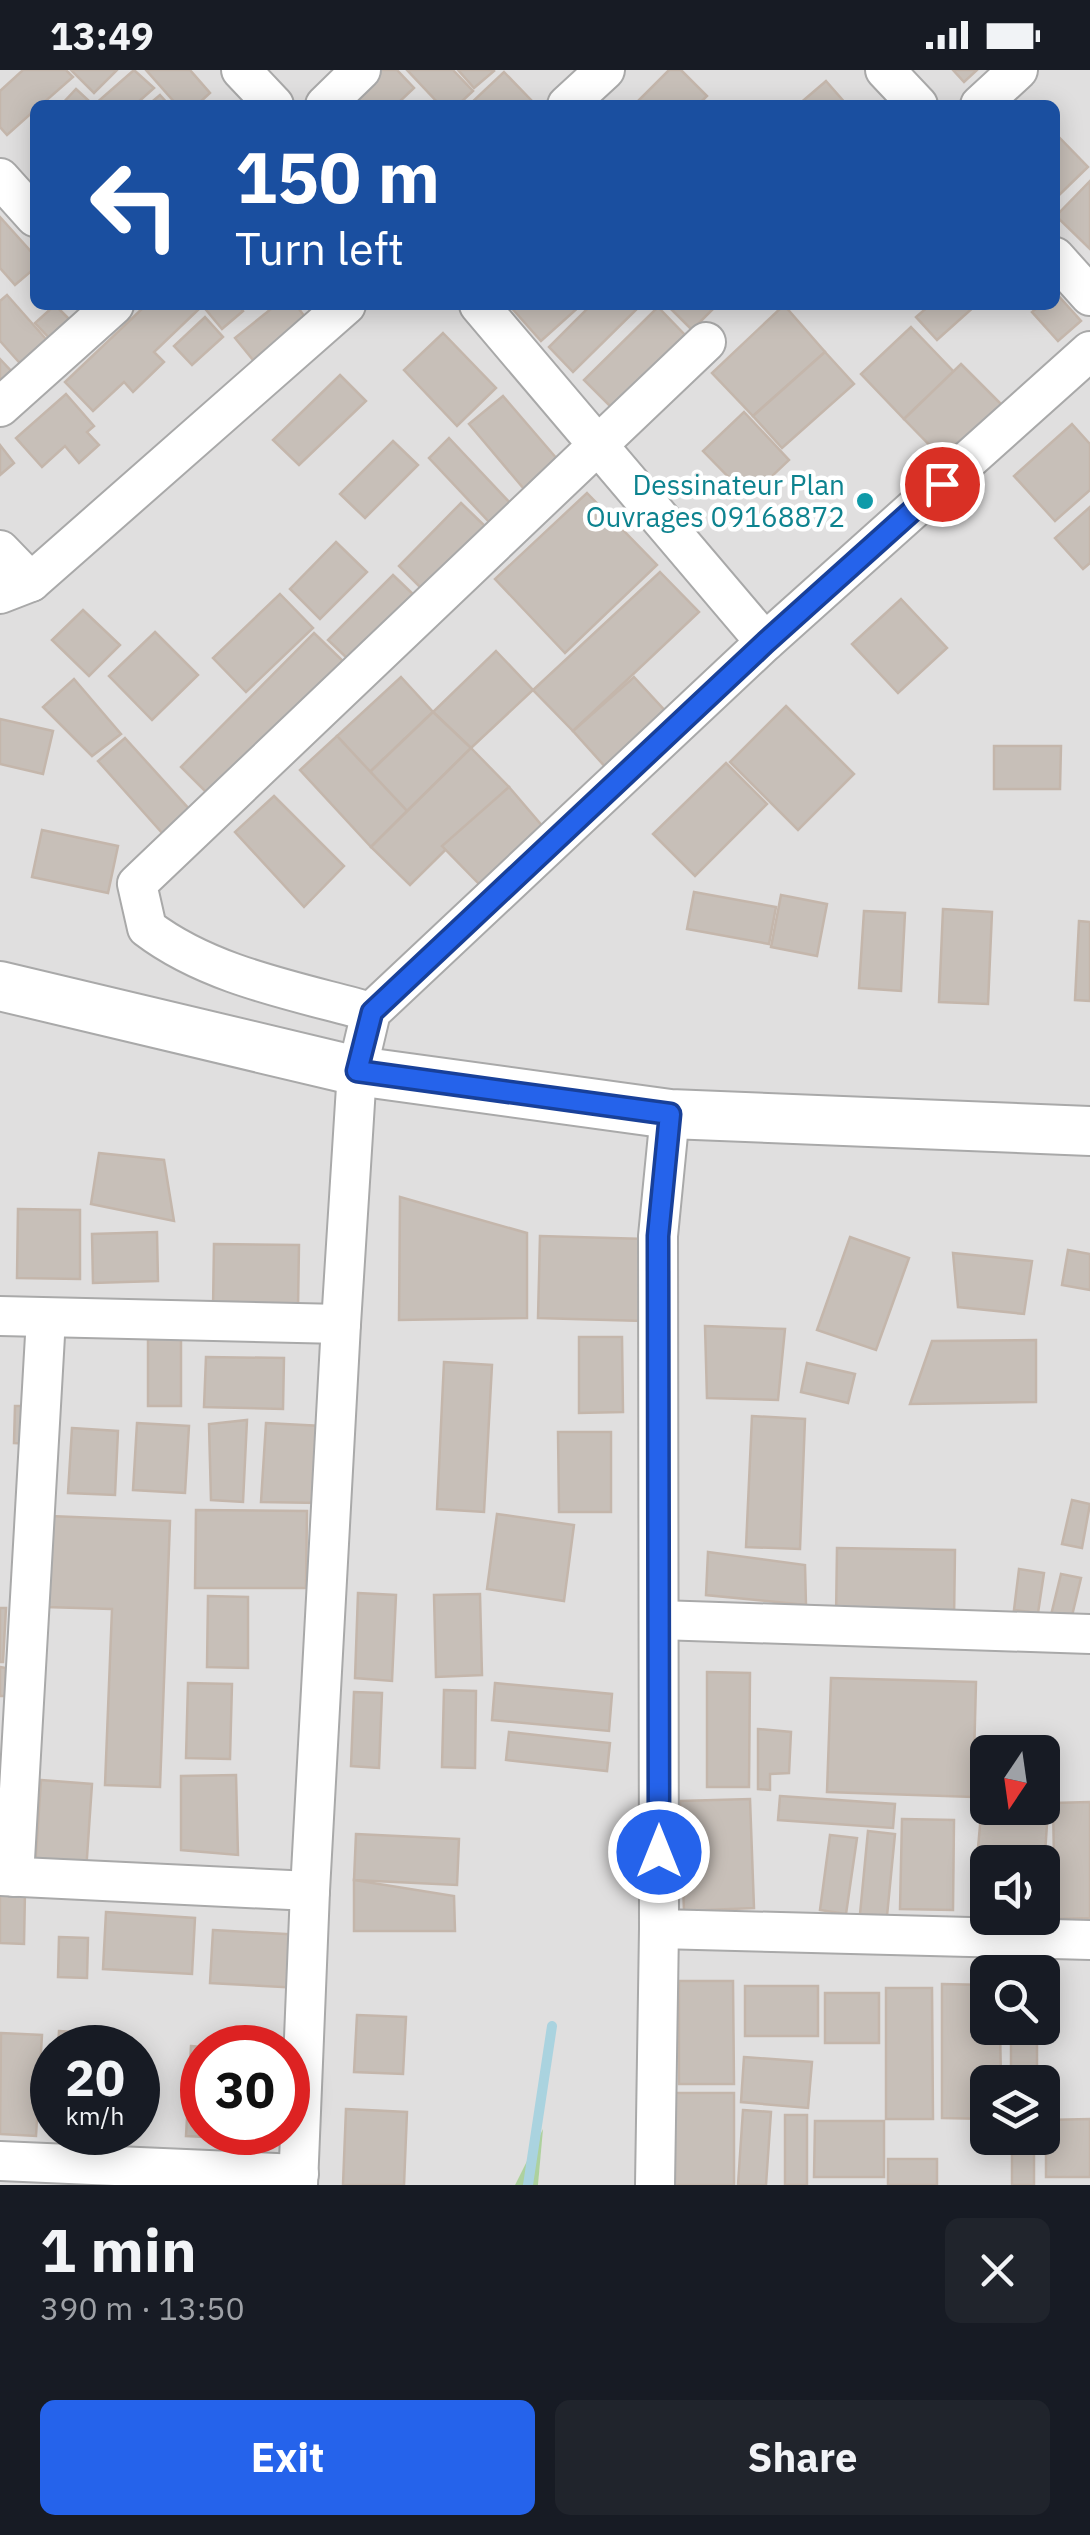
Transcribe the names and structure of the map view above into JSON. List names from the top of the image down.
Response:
{
  "places": ["Dessinateur Plan Ouvrages 09168872"],
  "north": "bottom",
  "page": {
    "status": "13:49",
    "turn": ["150 m", "Turn left"],
    "speed": "20 km/h",
    "limit": "30",
    "heading": ["1 min", "390 m · 13:50"],
    "buttons": ["Exit", "Share"]
  }
}
